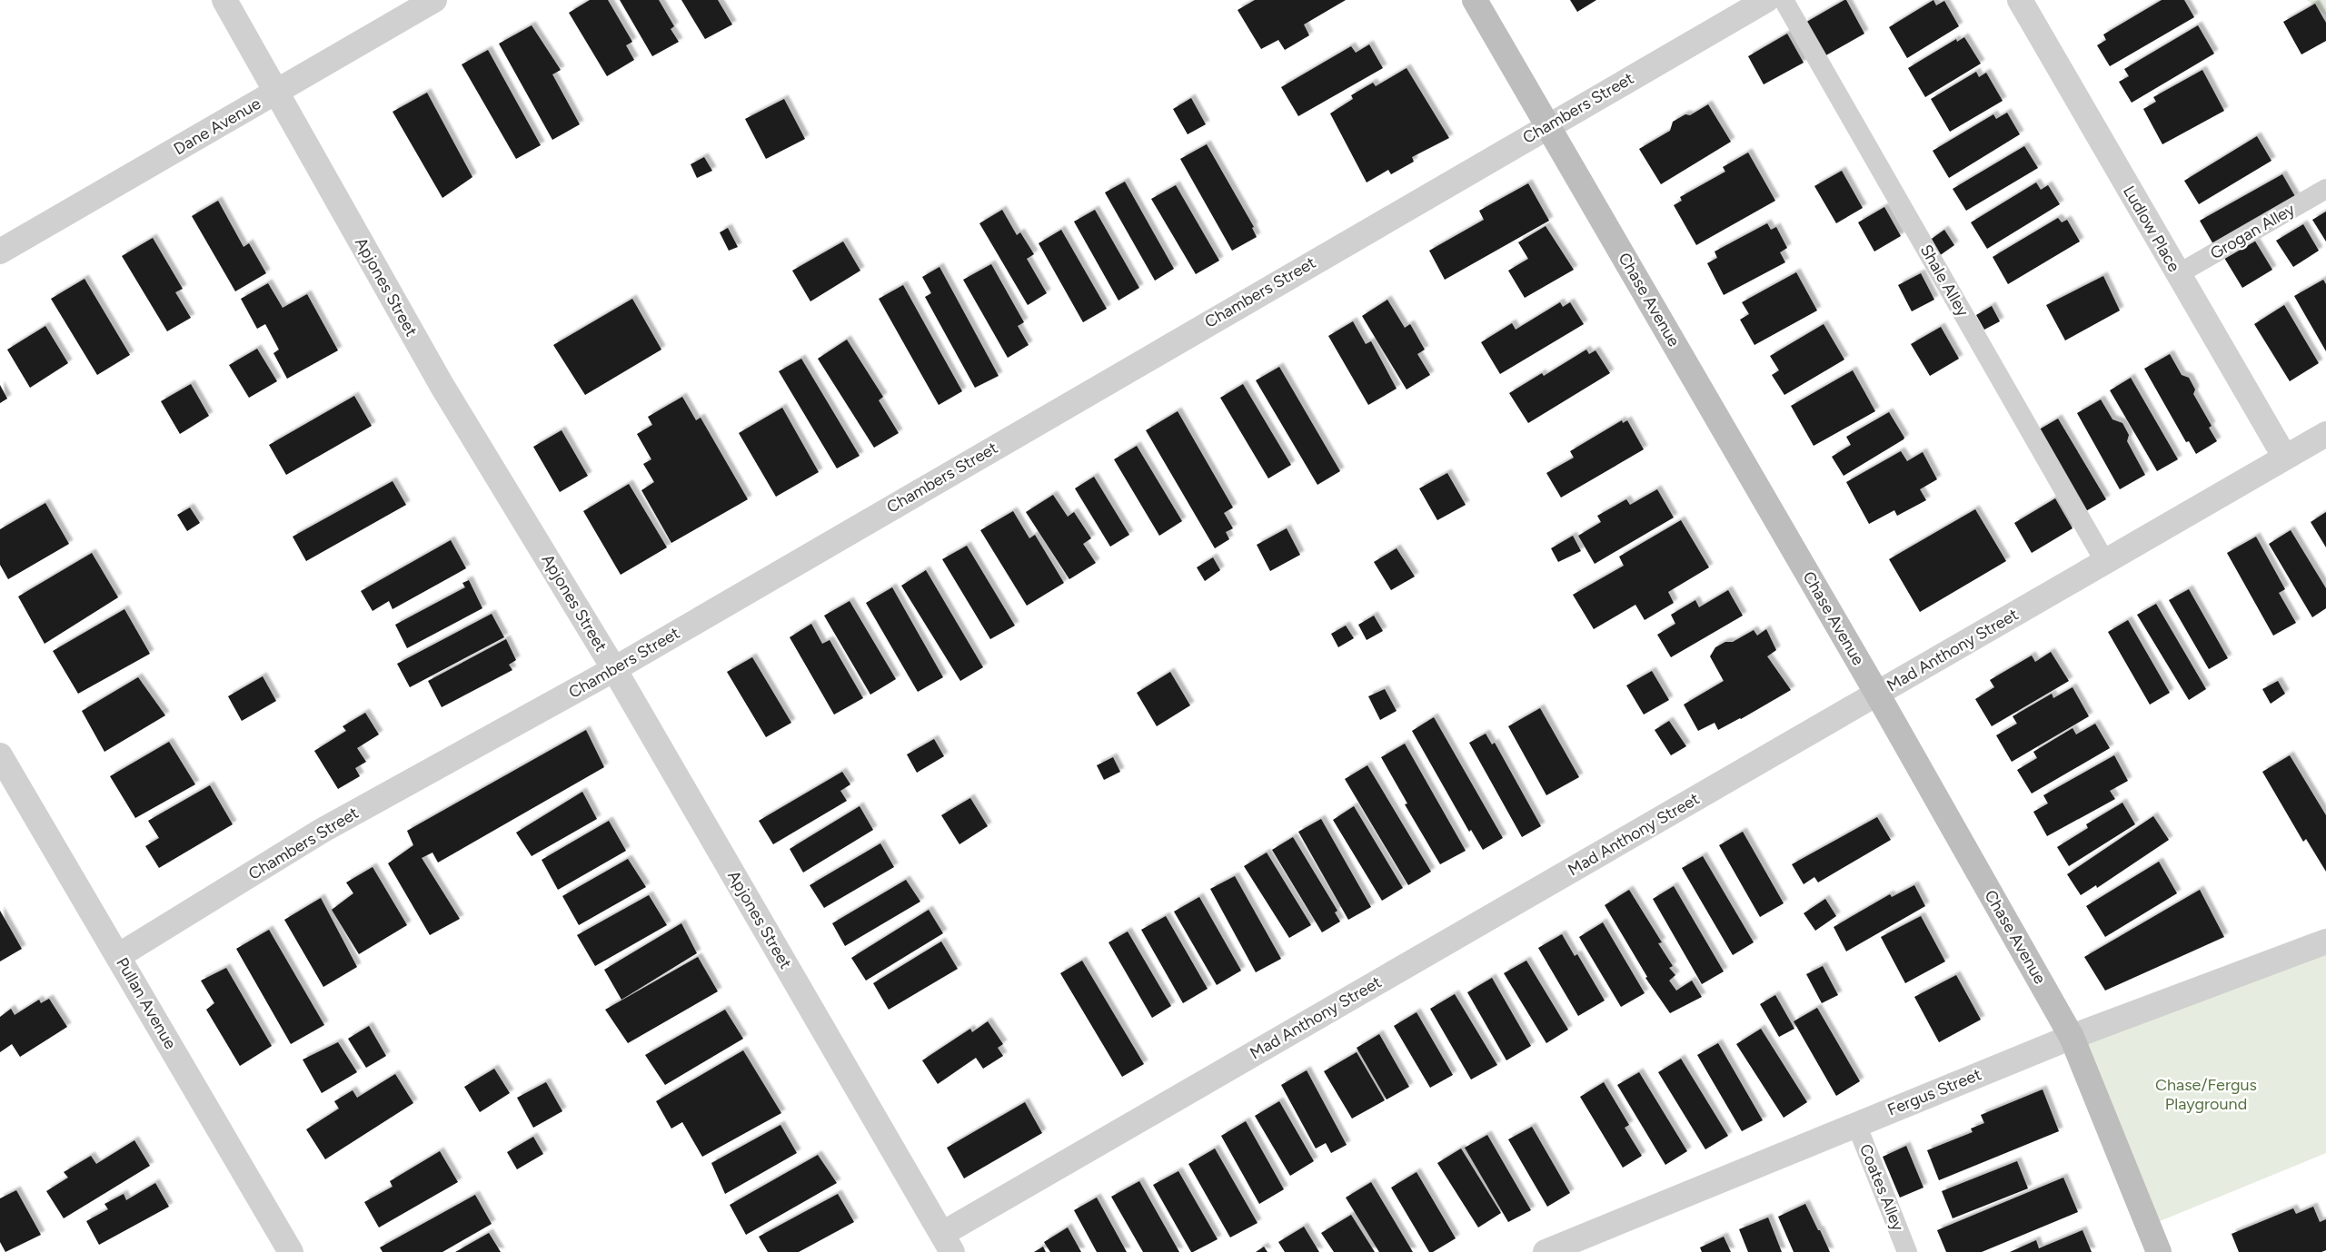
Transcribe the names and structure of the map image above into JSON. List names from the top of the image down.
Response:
{
  "streets": {
    "street": [
      "Chambers Street",
      "Dane Avenue",
      "Ludlow Place",
      "Apjones Street",
      "Chase Avenue",
      "Mad Anthony Street",
      "Pullan Avenue",
      "Fergus Street"
    ],
    "lane": ["Grogan Alley", "Shale Alley", "Coates Alley"]
  },
  "crossings": [
    ["Chambers Street", "Apjones Street"],
    ["Chambers Street", "Chase Avenue"],
    ["Chambers Street", "Pullan Avenue"],
    ["Dane Avenue", "Apjones Street"],
    ["Ludlow Place", "Grogan Alley"],
    ["Ludlow Place", "Mad Anthony Street"],
    ["Shale Alley", "Mad Anthony Street"],
    ["Apjones Street", "Mad Anthony Street"],
    ["Chase Avenue", "Mad Anthony Street"],
    ["Chase Avenue", "Fergus Street"],
    ["Fergus Street", "Coates Alley"]
  ],
  "parks": ["Chase/Fergus Playground"]
}
